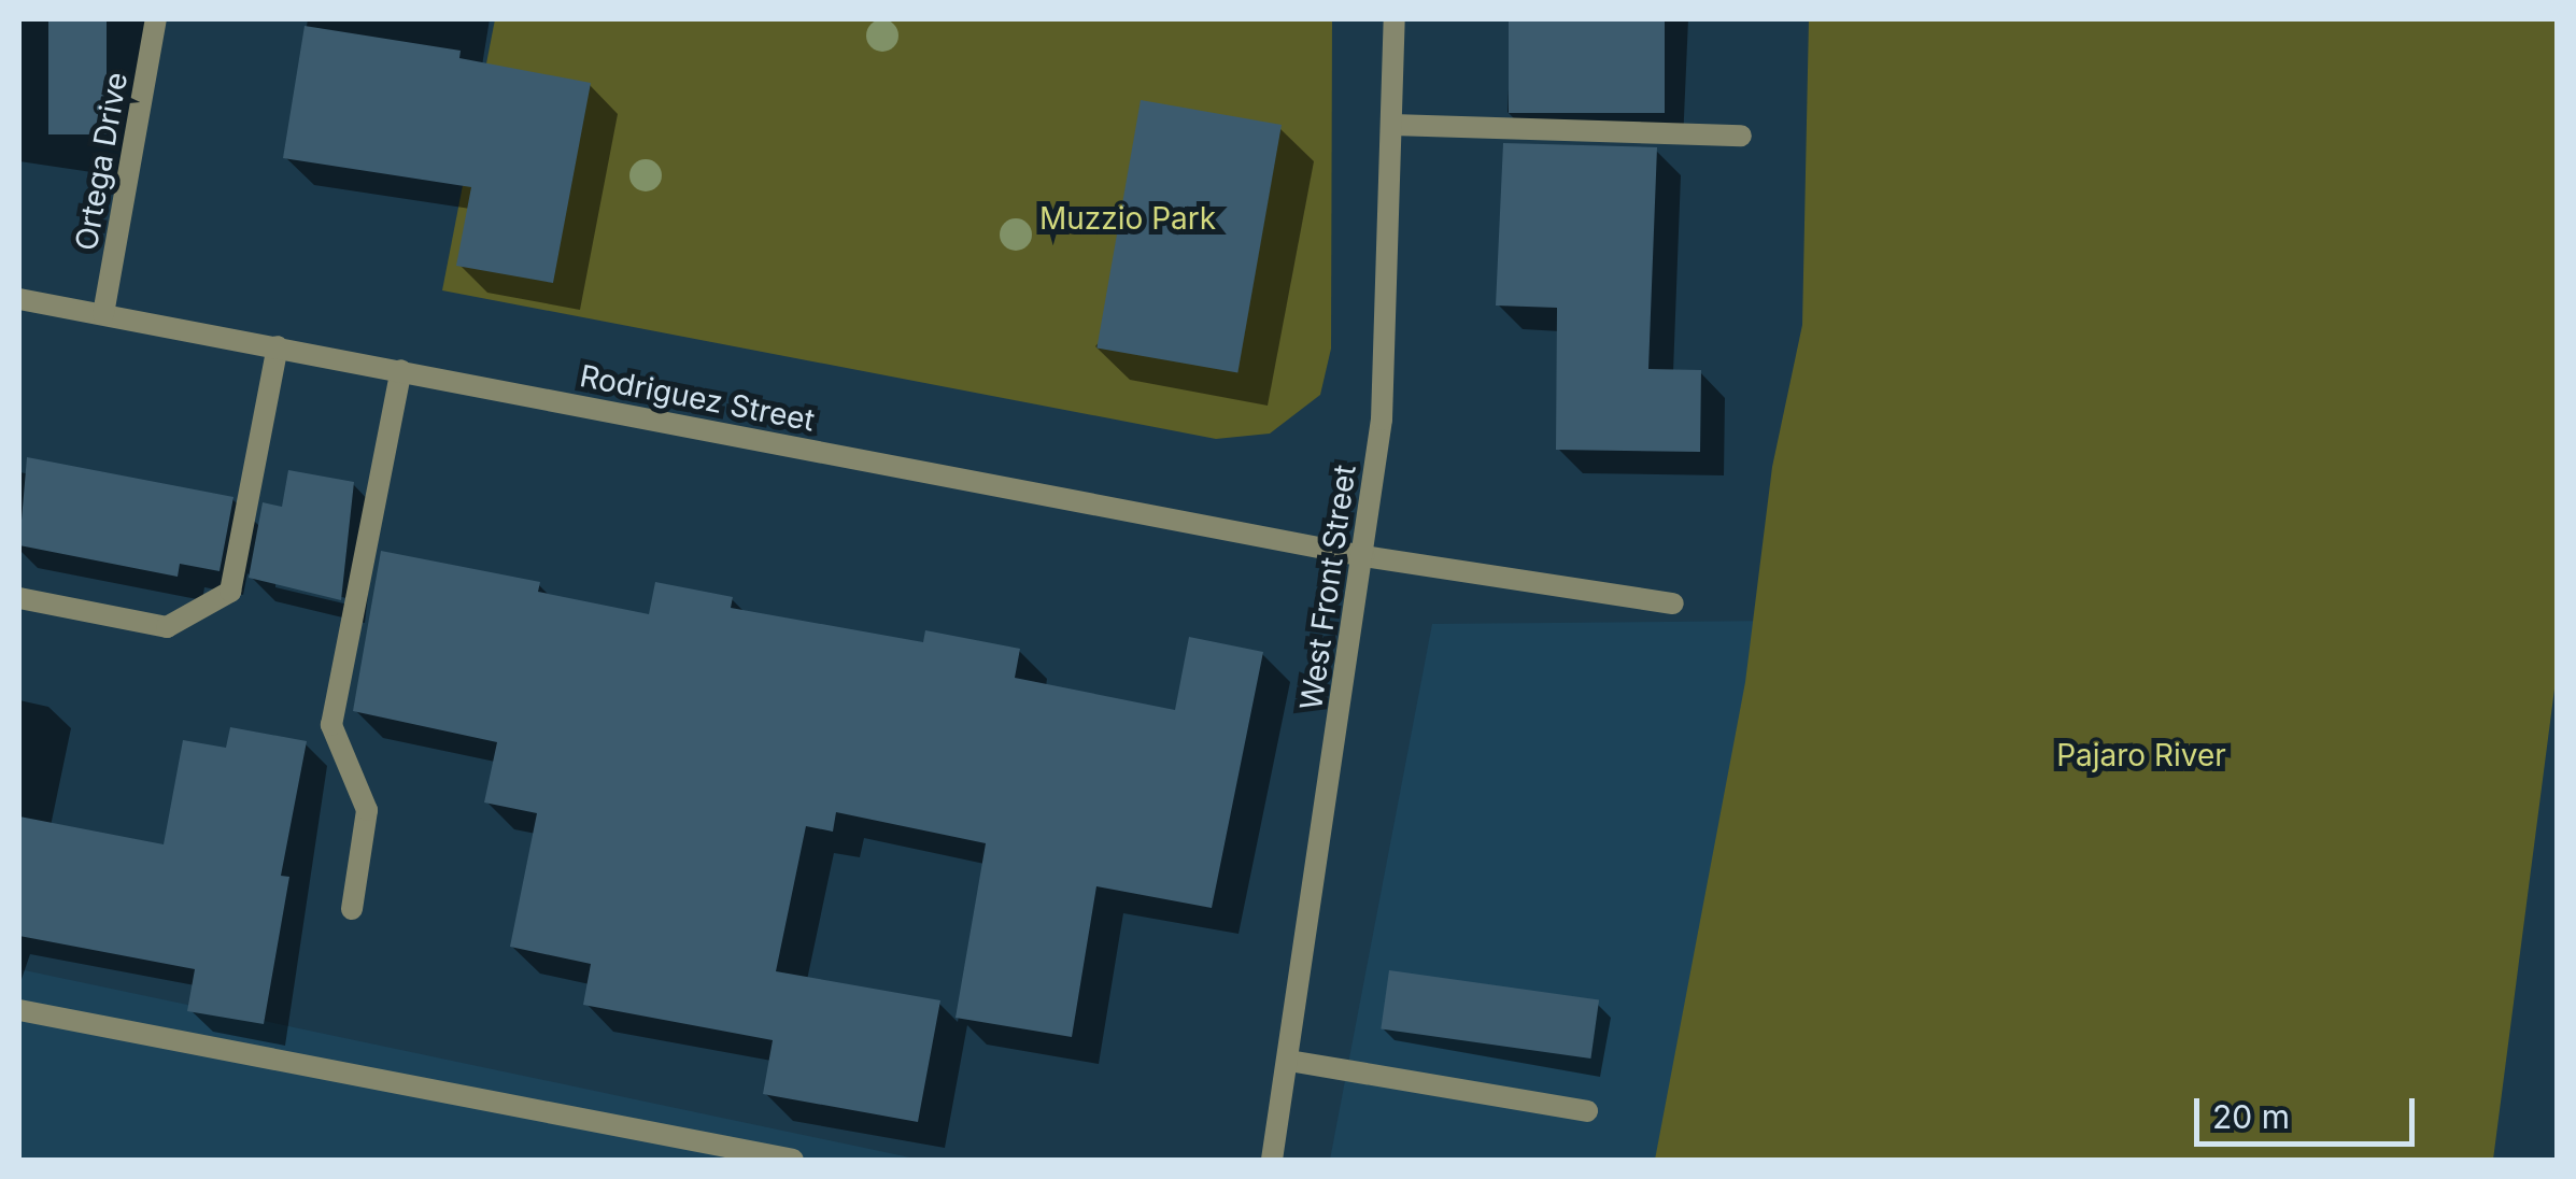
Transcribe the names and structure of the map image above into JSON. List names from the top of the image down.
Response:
{
  "streets": {
    "street": ["Ortega Drive", "Rodriguez Street", "West Front Street"]
  },
  "crossings": [
    ["Ortega Drive", "Rodriguez Street"],
    ["Rodriguez Street", "West Front Street"]
  ],
  "parks": ["Muzzio Park", "Pajaro River"],
  "scale_bar": "20 m"
}
